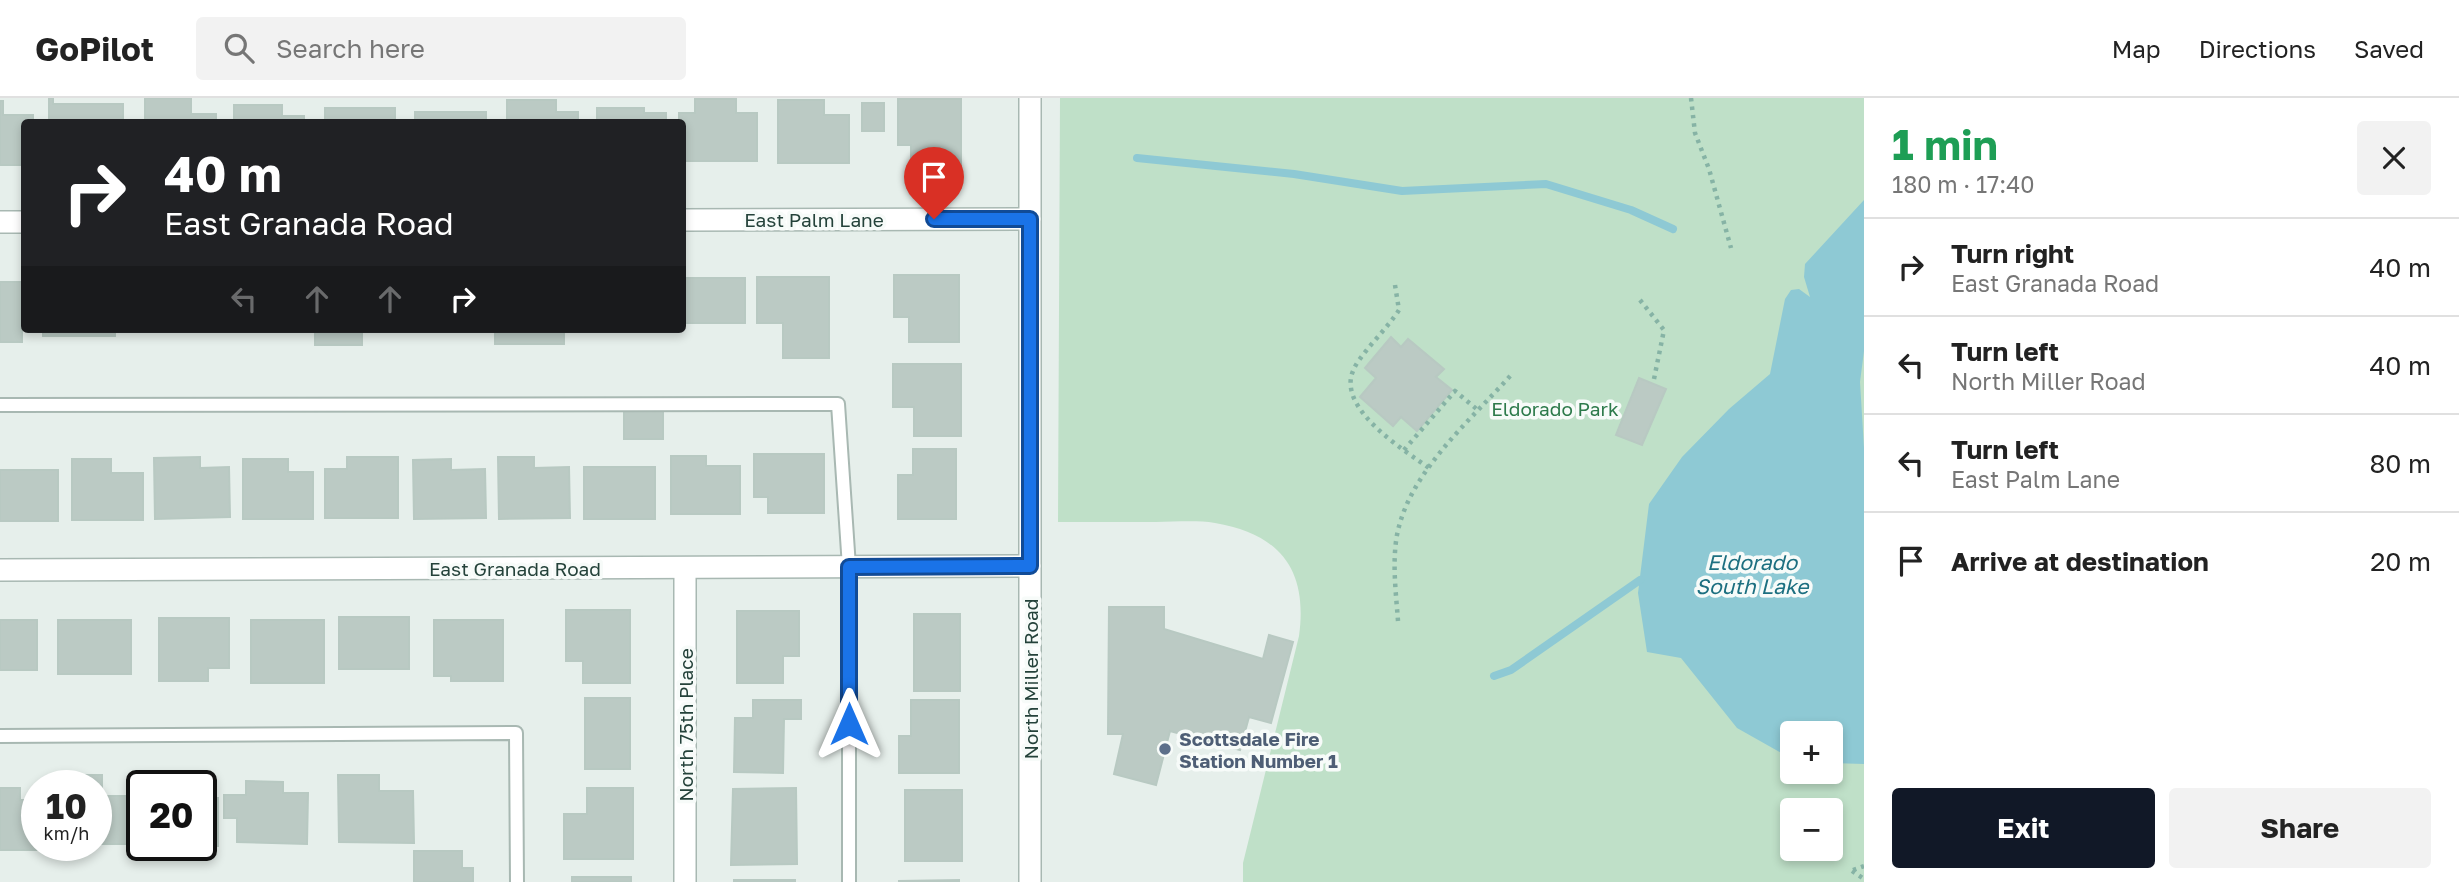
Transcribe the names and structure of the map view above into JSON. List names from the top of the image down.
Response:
{
  "streets": {
    "street": [
      "East Palm Lane",
      "East Granada Road",
      "North Miller Road",
      "North 75th Place"
    ]
  },
  "crossings": [
    ["East Palm Lane", "North Miller Road"],
    ["East Granada Road", "North Miller Road"],
    ["East Granada Road", "North 75th Place"]
  ],
  "water": ["Eldorado South Lake"],
  "parks": ["Eldorado Park"],
  "places": ["Scottsdale Fire Station Number 1"],
  "page": {
    "header": "GoPilot",
    "search": "Search here",
    "nav": ["Map", "Directions", "Saved"],
    "heading": ["1 min", "180 m · 17:40"],
    "turn": ["40 m", "East Granada Road"],
    "list": [
      {
        "name": "Turn right",
        "note": "East Granada Road",
        "value": "40 m"
      },
      {
        "name": "Turn left",
        "note": "North Miller Road",
        "value": "40 m"
      },
      {
        "name": "Turn left",
        "note": "East Palm Lane",
        "value": "80 m"
      },
      {
        "name": "Arrive at destination",
        "value": "20 m"
      }
    ],
    "map_buttons": ["+", "−"],
    "speed": "10 km/h",
    "limit": "20",
    "buttons": ["Exit", "Share"]
  }
}
